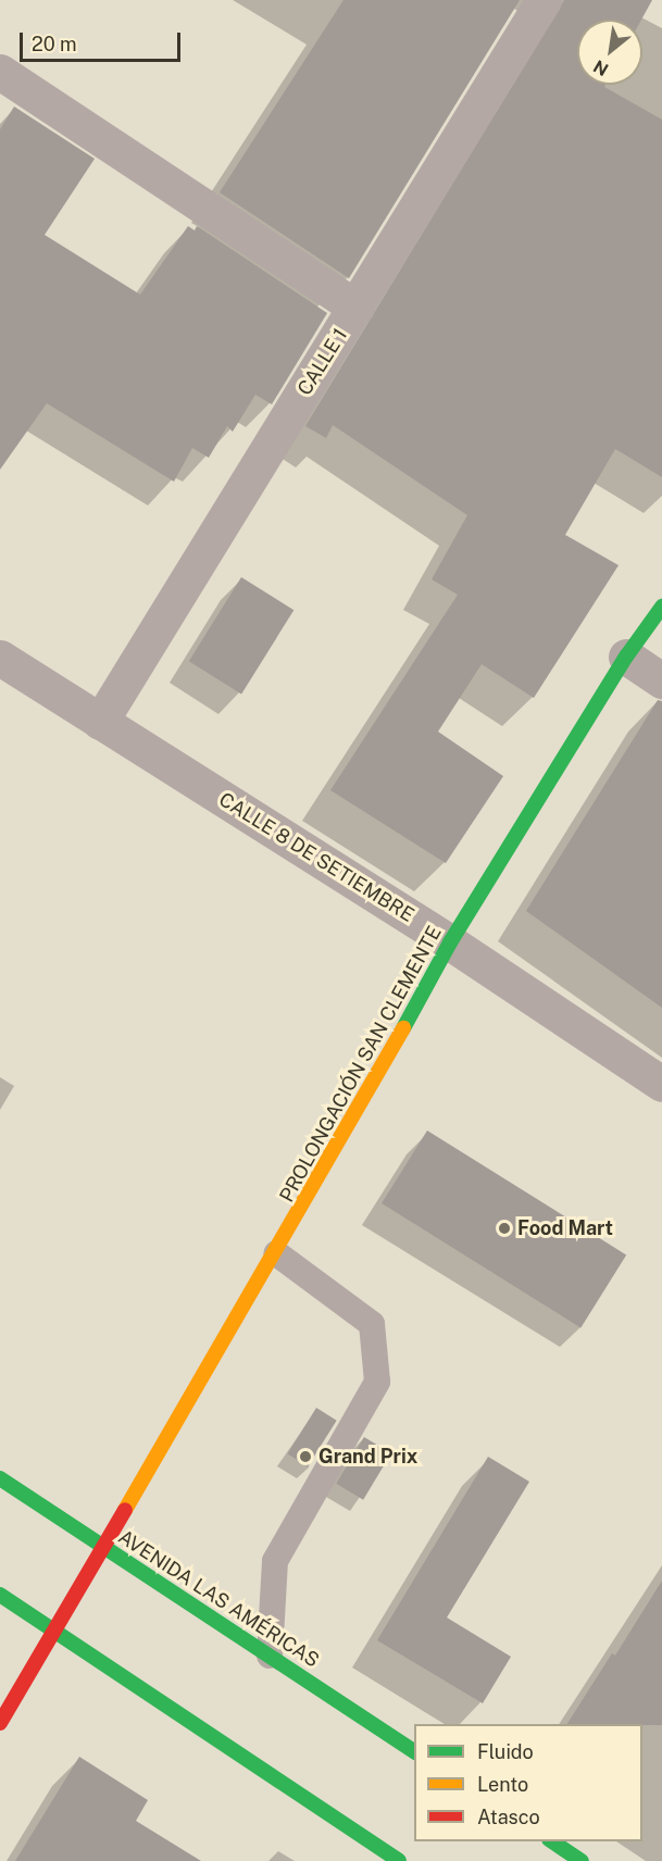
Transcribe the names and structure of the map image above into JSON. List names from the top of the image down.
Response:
{
  "streets": {
    "street": [
      "CALLE 1",
      "CALLE 8 DE SETIEMBRE",
      "PROLONGACIÓN SAN CLEMENTE",
      "AVENIDA LAS AMÉRICAS"
    ]
  },
  "crossings": [
    ["CALLE 1", "CALLE 8 DE SETIEMBRE"],
    ["CALLE 8 DE SETIEMBRE", "PROLONGACIÓN SAN CLEMENTE"],
    ["PROLONGACIÓN SAN CLEMENTE", "AVENIDA LAS AMÉRICAS"]
  ],
  "places": ["Food Mart", "Grand Prix"],
  "legend": ["Fluido", "Lento", "Atasco"],
  "scale_bar": "20 m",
  "north": "bottom left"
}
